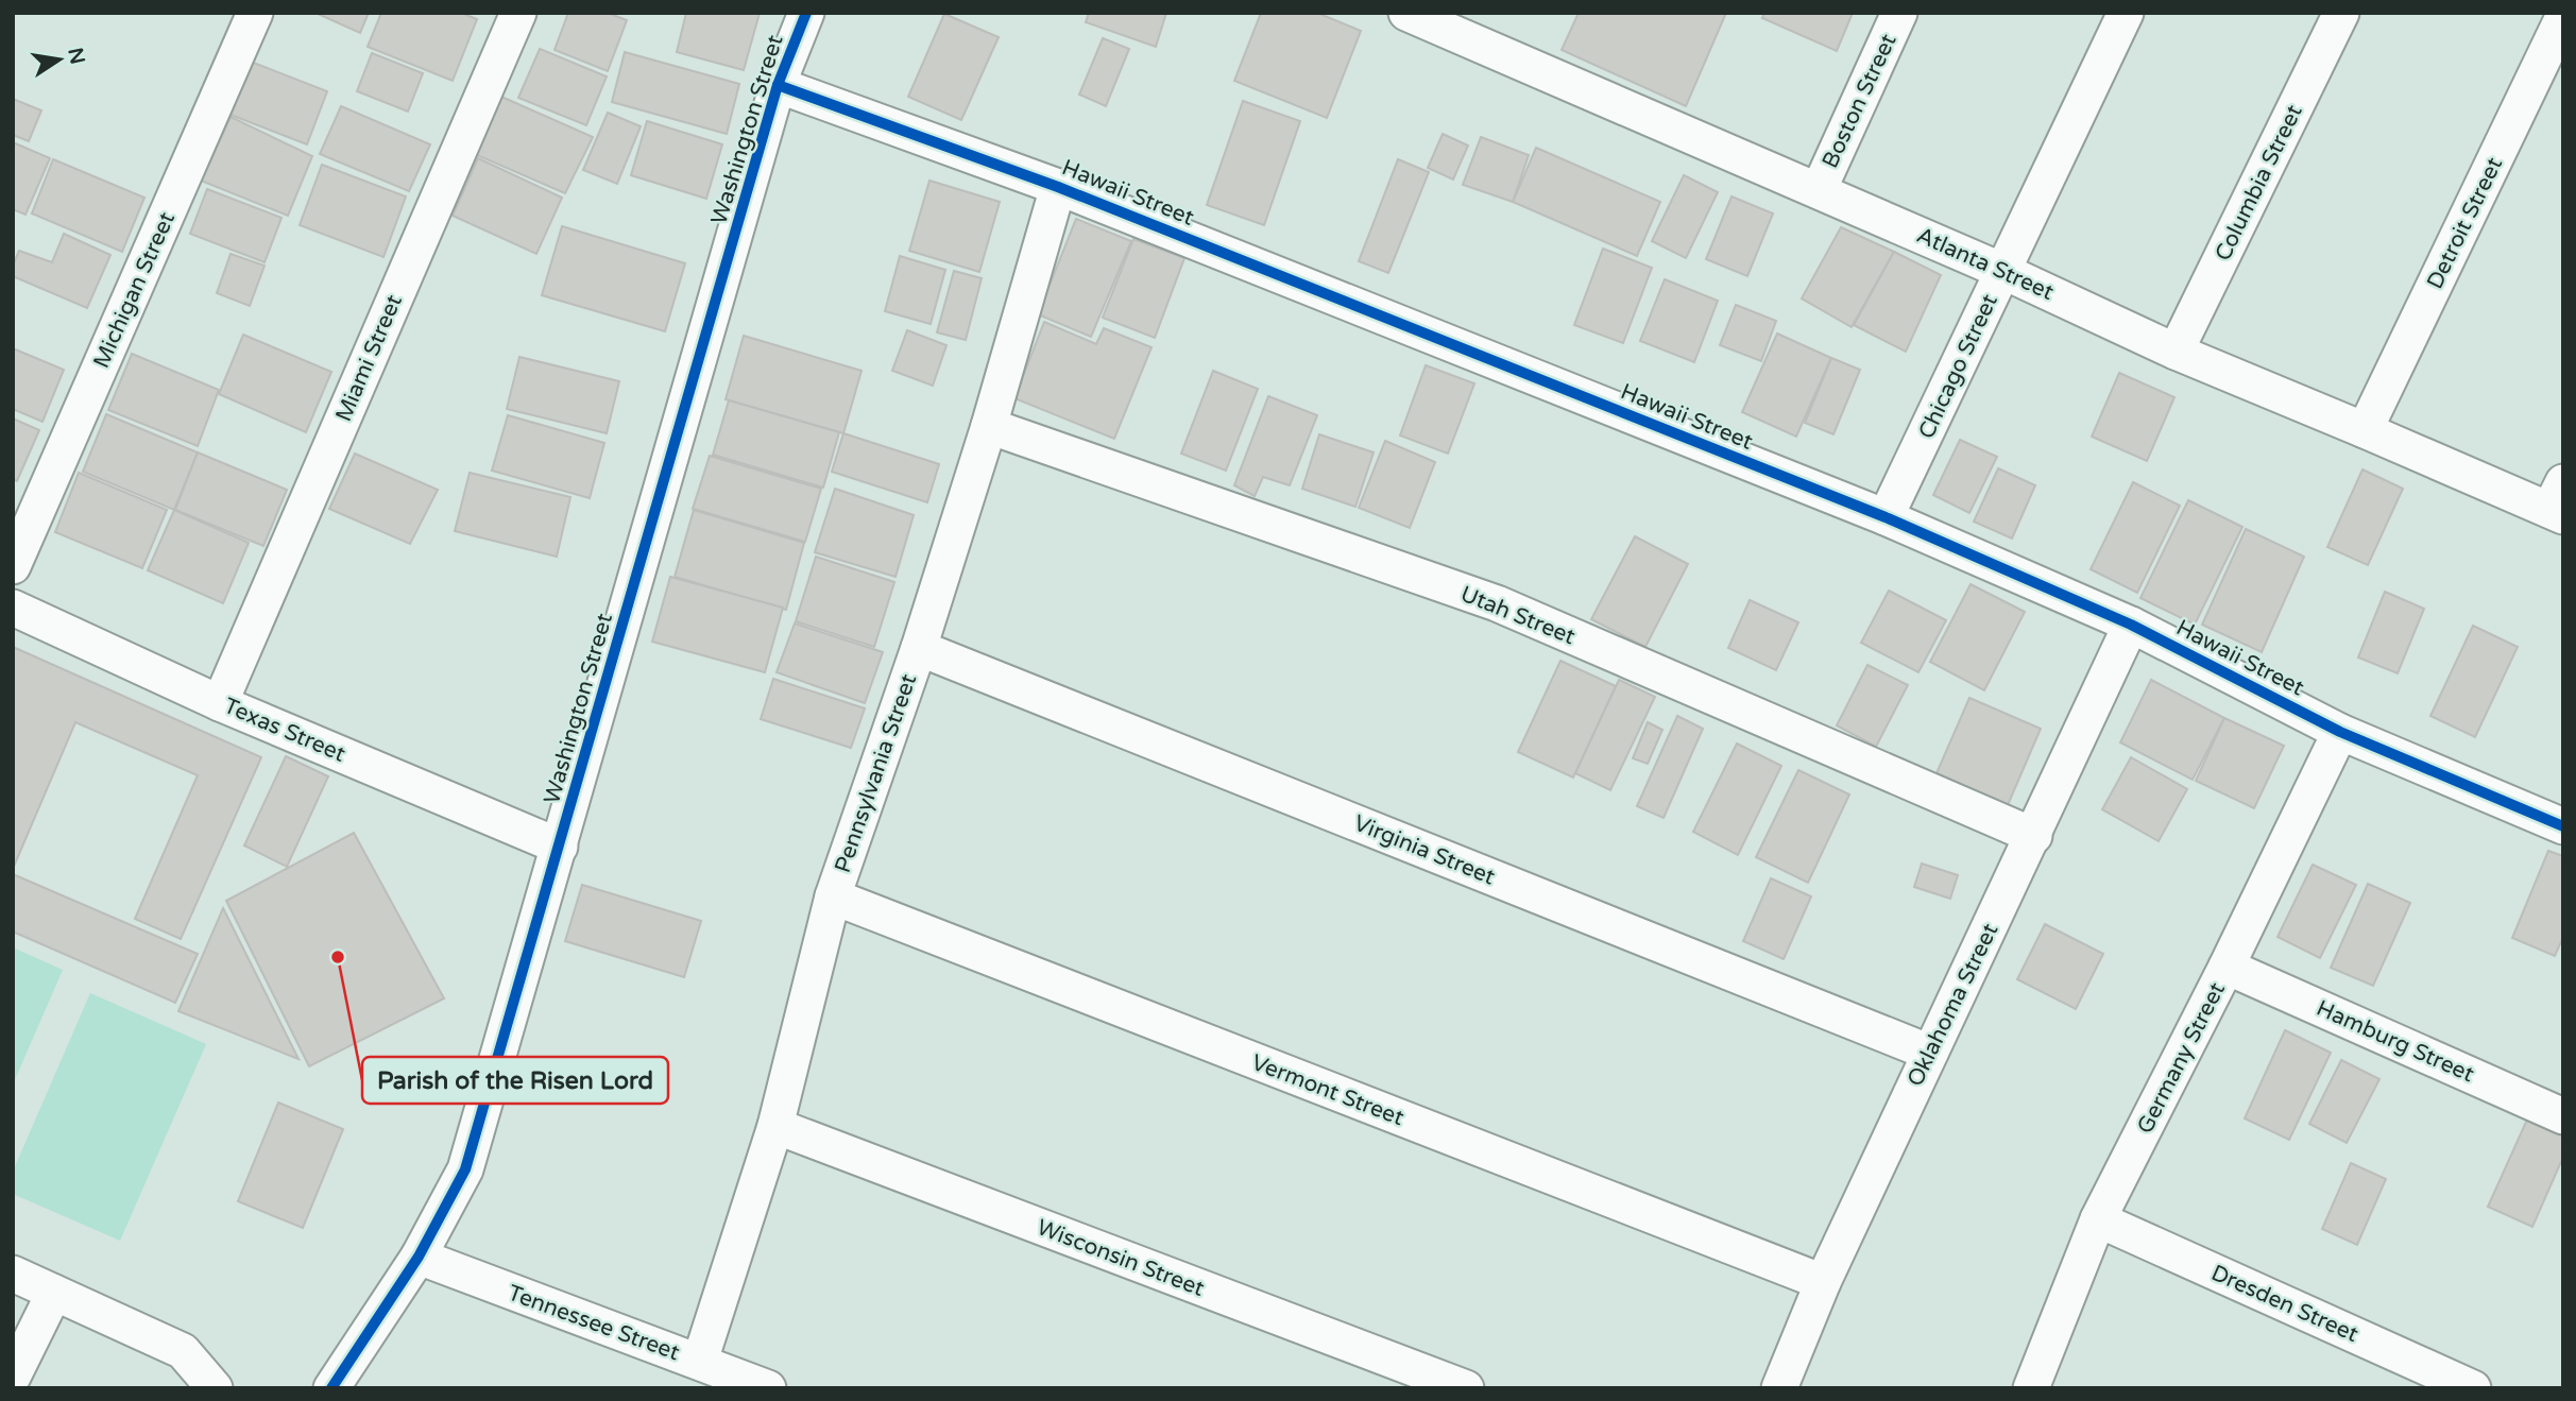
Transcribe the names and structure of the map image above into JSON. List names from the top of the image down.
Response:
{
  "streets": {
    "street": [
      "Boston Street",
      "Washington Street",
      "Columbia Street",
      "Hawaii Street",
      "Detroit Street",
      "Atlanta Street",
      "Michigan Street",
      "Miami Street",
      "Chicago Street",
      "Utah Street",
      "Texas Street",
      "Pennsylvania Street",
      "Virginia Street",
      "Oklahoma Street",
      "Hamburg Street",
      "Germany Street",
      "Vermont Street",
      "Wisconsin Street",
      "Dresden Street",
      "Tennessee Street"
    ]
  },
  "crossings": [
    ["Boston Street", "Atlanta Street"],
    ["Washington Street", "Hawaii Street"],
    ["Washington Street", "Texas Street"],
    ["Washington Street", "Tennessee Street"],
    ["Columbia Street", "Atlanta Street"],
    ["Hawaii Street", "Chicago Street"],
    ["Hawaii Street", "Pennsylvania Street"],
    ["Hawaii Street", "Oklahoma Street"],
    ["Hawaii Street", "Germany Street"],
    ["Detroit Street", "Atlanta Street"],
    ["Atlanta Street", "Chicago Street"],
    ["Miami Street", "Texas Street"],
    ["Utah Street", "Pennsylvania Street"],
    ["Utah Street", "Oklahoma Street"],
    ["Pennsylvania Street", "Virginia Street"],
    ["Pennsylvania Street", "Vermont Street"],
    ["Pennsylvania Street", "Wisconsin Street"],
    ["Pennsylvania Street", "Tennessee Street"],
    ["Virginia Street", "Oklahoma Street"],
    ["Oklahoma Street", "Vermont Street"],
    ["Hamburg Street", "Germany Street"],
    ["Germany Street", "Dresden Street"]
  ],
  "places": ["Parish of the Risen Lord"],
  "north": "right"
}
